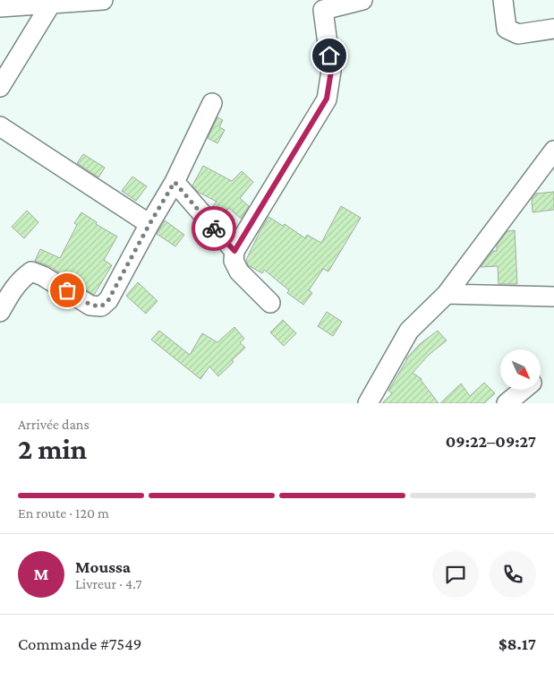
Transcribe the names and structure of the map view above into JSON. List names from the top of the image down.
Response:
{
  "north": "bottom right",
  "page": {
    "heading": ["2 min", "Arrivée dans", "09:22–09:27"],
    "panel": [
      "Moussa",
      "Livreur · 4.7",
      "Commande #7549",
      "$8.17"
    ],
    "bar": "En route · 120 m",
    "round": "M"
  }
}
